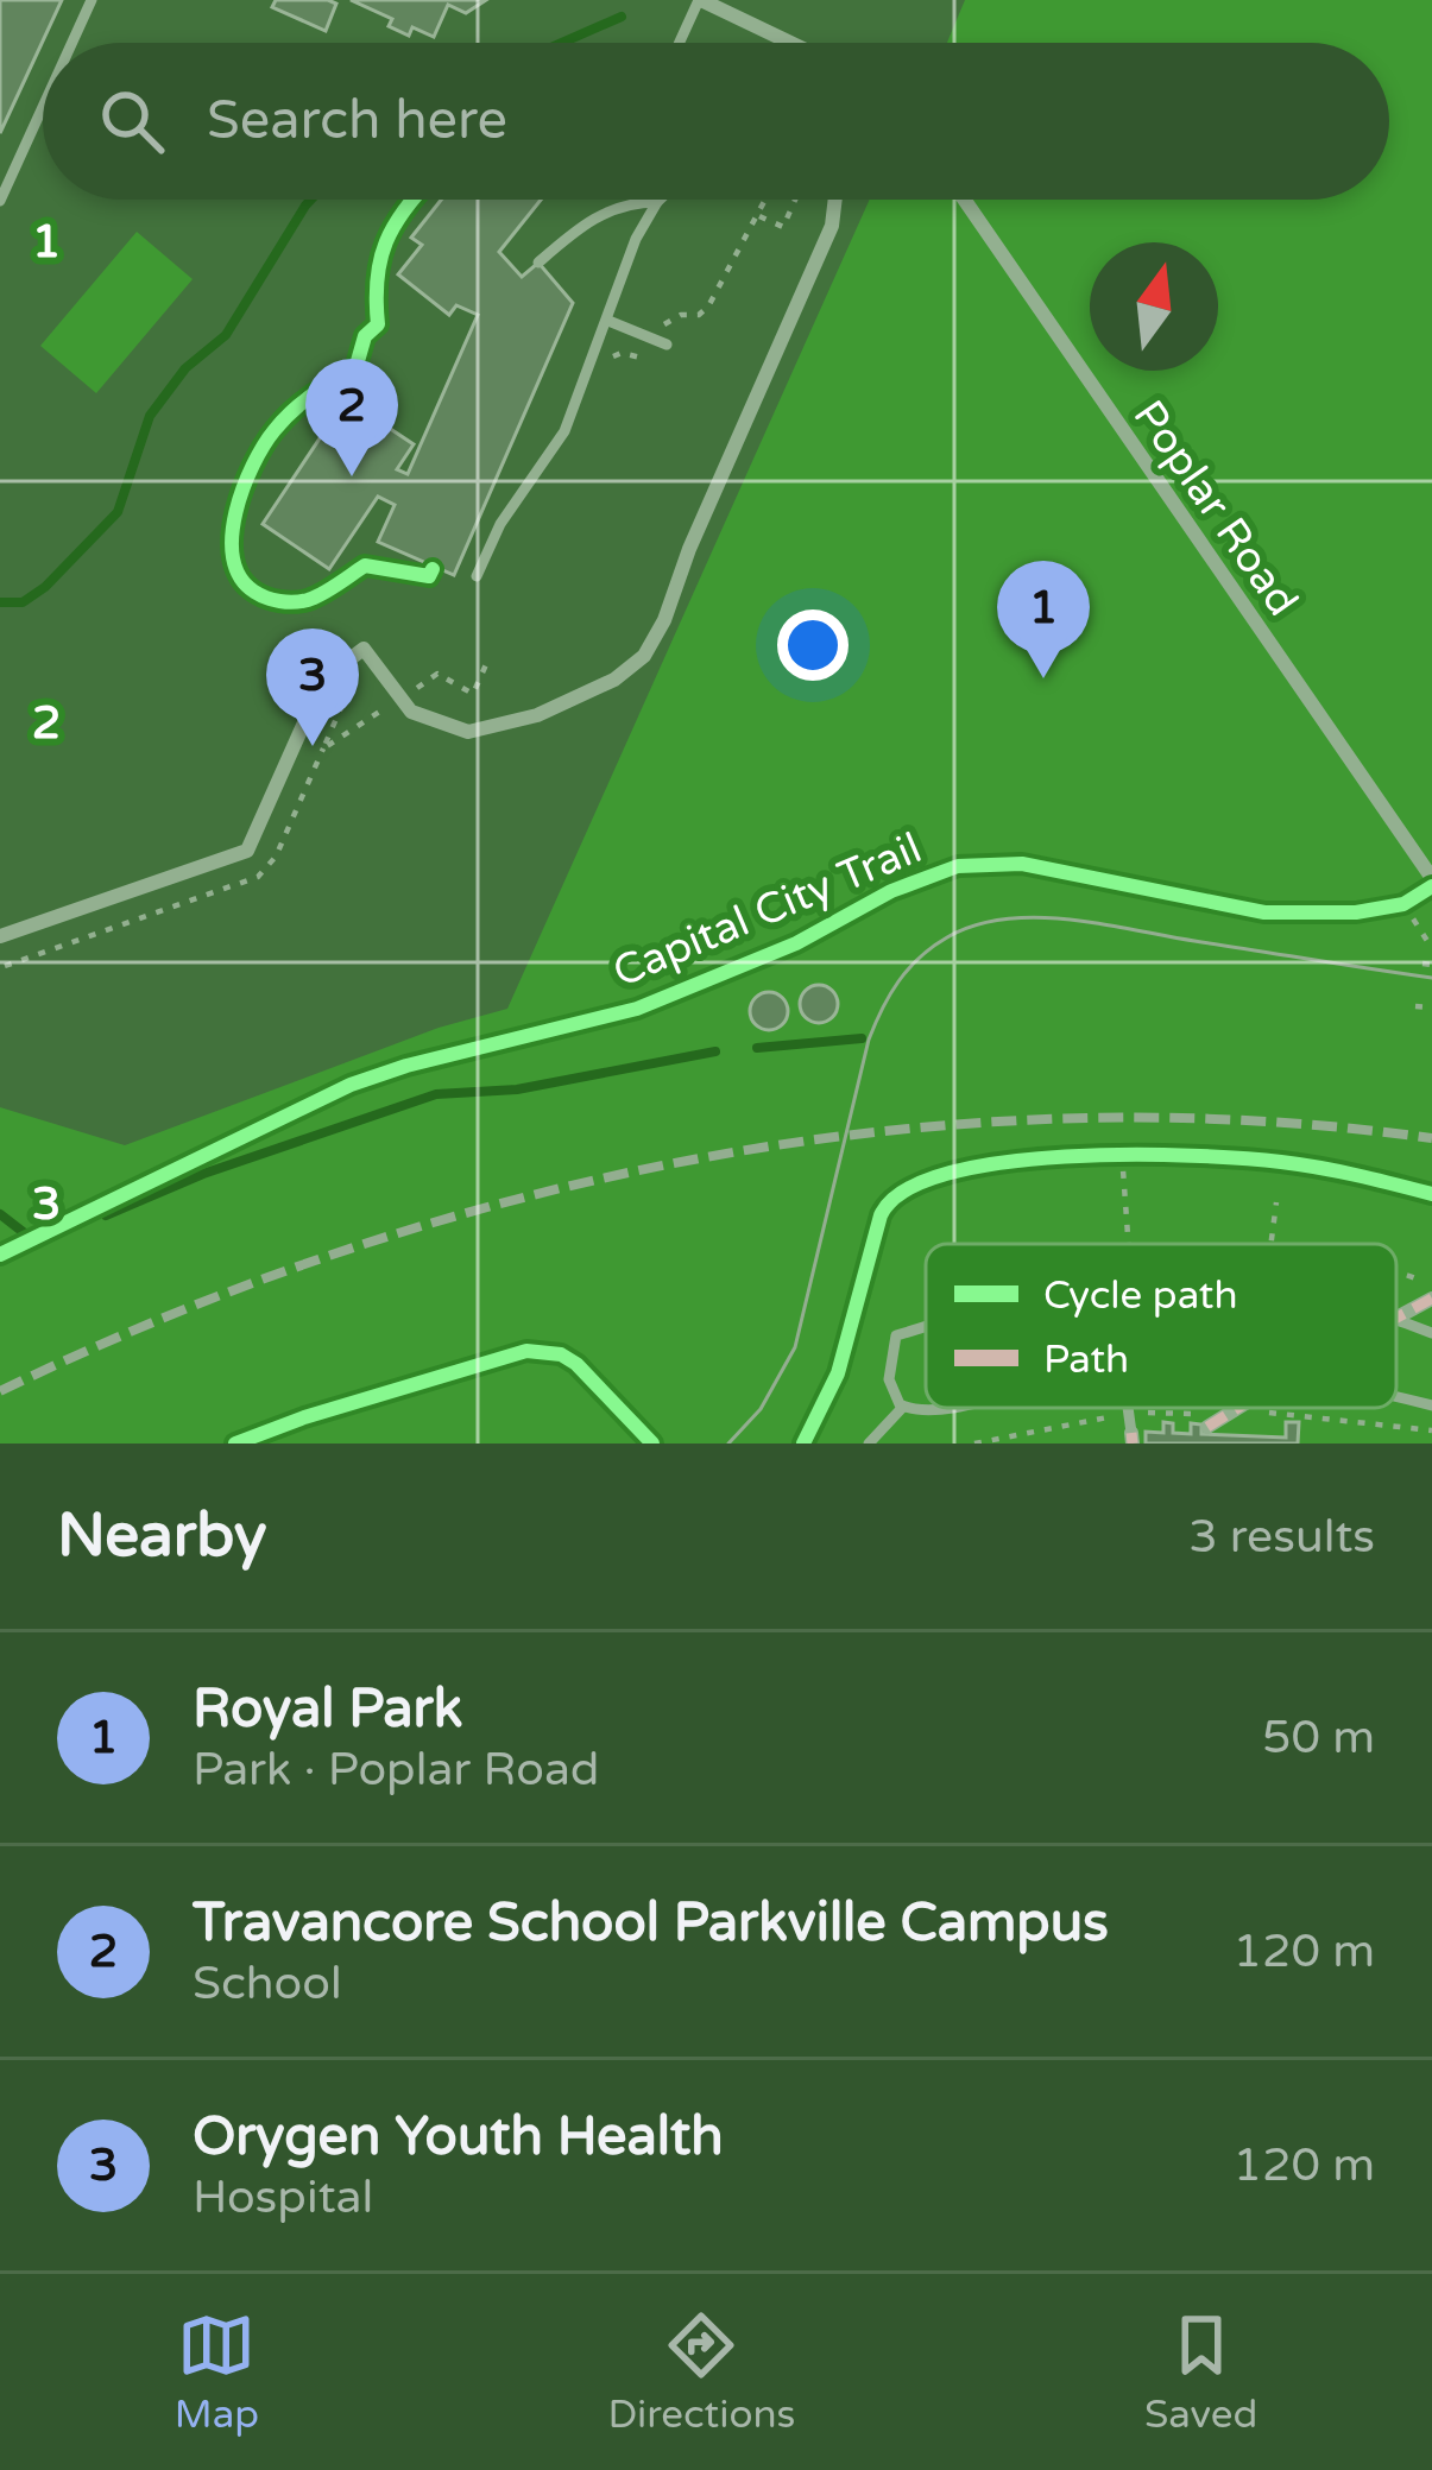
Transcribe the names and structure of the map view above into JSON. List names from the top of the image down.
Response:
{
  "streets": {
    "street": ["Poplar Road"],
    "cycle path": ["Capital City Trail"]
  },
  "legend": ["Cycle path", "Path"],
  "north": "top",
  "page": {
    "search": "Search here",
    "pins": ["2", "1", "3"],
    "heading": ["Nearby", "3 results"],
    "list": [
      {
        "mark": "1",
        "name": "Royal Park",
        "note": "Park · Poplar Road",
        "value": "50 m"
      },
      {
        "mark": "2",
        "name": "Travancore School Parkville Campus",
        "note": "School",
        "value": "120 m"
      },
      {
        "mark": "3",
        "name": "Orygen Youth Health",
        "note": "Hospital",
        "value": "120 m"
      }
    ],
    "nav": ["Map", "Directions", "Saved"]
  },
  "grid": {
    "rows": ["1", "2", "3"]
  }
}
